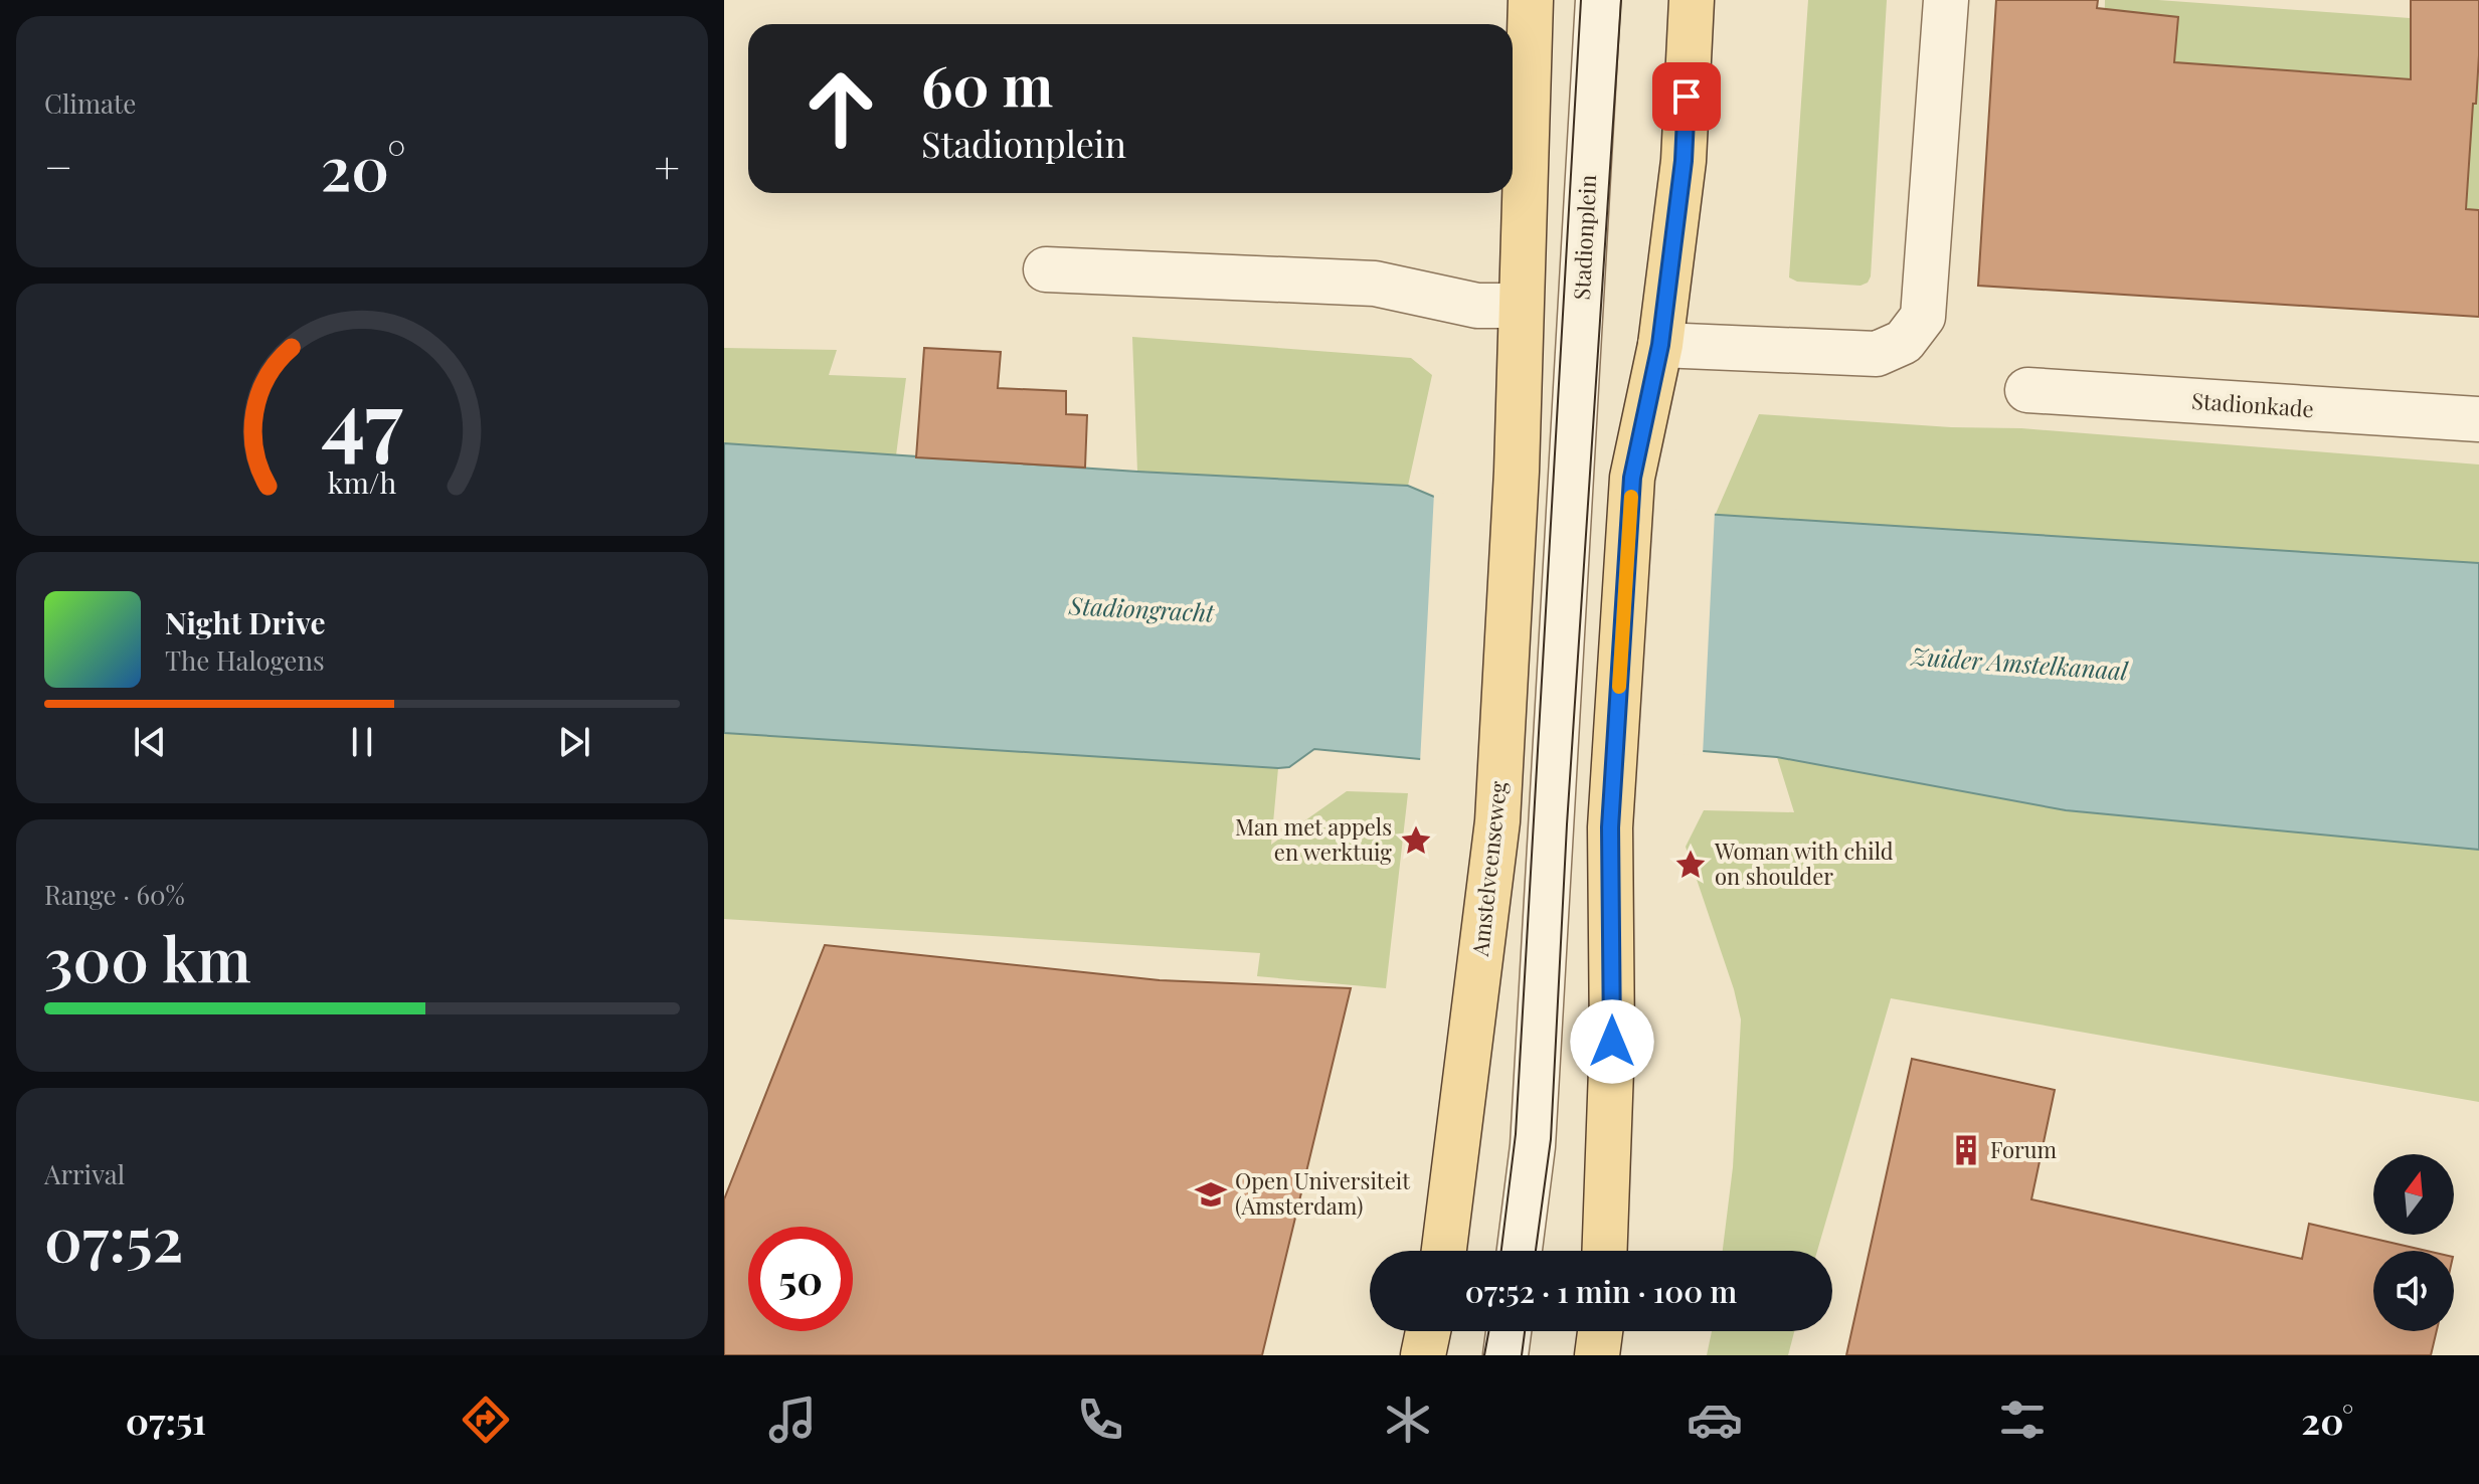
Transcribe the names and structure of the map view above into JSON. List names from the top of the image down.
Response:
{
  "streets": {
    "main road": ["Amstelveenseweg"],
    "street": ["Stadionplein", "Stadionkade"]
  },
  "water": ["Stadiongracht", "Zuider Amstelkanaal"],
  "places": {
    "place": ["Man met appels en werktuig", "Woman with child on shoulder"],
    "building": ["Forum"],
    "school or university": ["Open Universiteit (Amsterdam)"]
  },
  "north": "top",
  "page": {
    "tile": [
      "Climate",
      ["Range · 60%", "300 km"],
      ["Arrival", "07:52"]
    ],
    "turn": ["60 m", "Stadionplein"],
    "heat": ["−", "20°", "+"],
    "song": ["Night Drive", "The Halogens"],
    "limit": "50",
    "trip": "07:52 · 1 min · 100 m",
    "tabs": ["07:51", "20°"],
    "gauge": ["47", "km/h"]
  }
}
